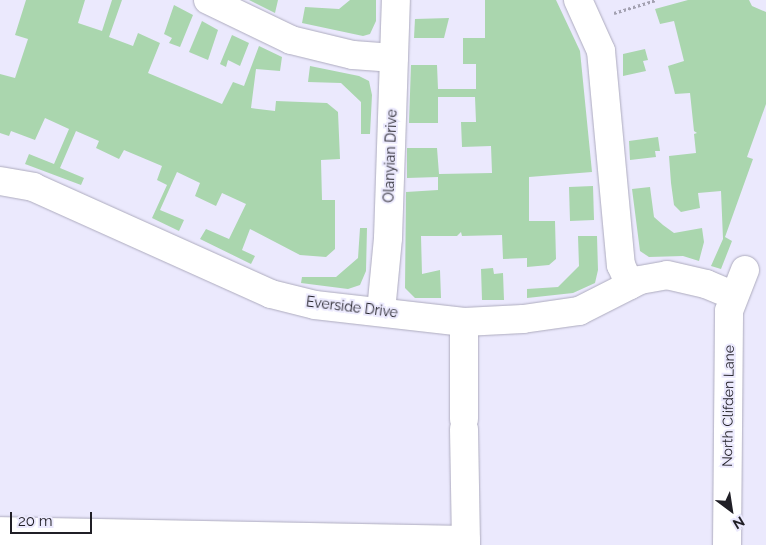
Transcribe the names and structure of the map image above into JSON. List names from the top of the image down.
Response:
{
  "streets": {
    "street": ["Olanyian Drive", "Everside Drive", "North Clifden Lane"]
  },
  "crossings": [
    ["Olanyian Drive", "Everside Drive"],
    ["Everside Drive", "North Clifden Lane"]
  ],
  "scale_bar": "20 m",
  "north": "bottom right"
}
